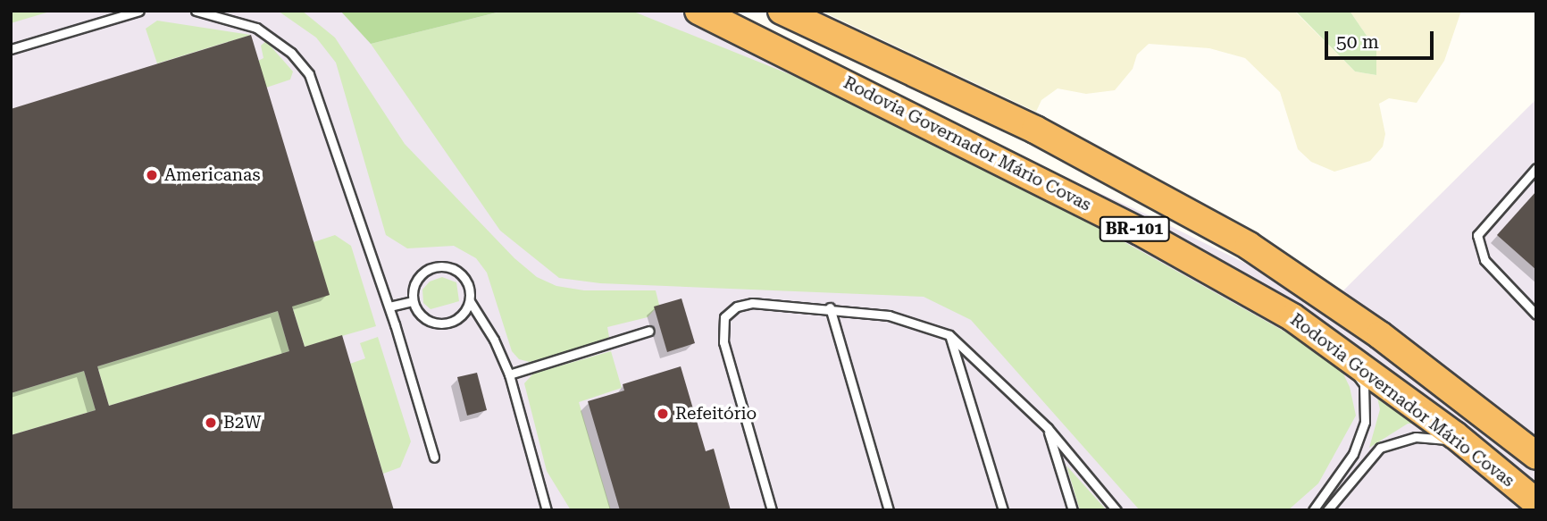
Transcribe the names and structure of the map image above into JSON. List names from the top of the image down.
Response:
{
  "streets": {
    "highway": ["Rodovia Governador Mário Covas", "BR-101"]
  },
  "places": ["Americanas", "Refeitório", "B2W"],
  "scale_bar": "50 m"
}
